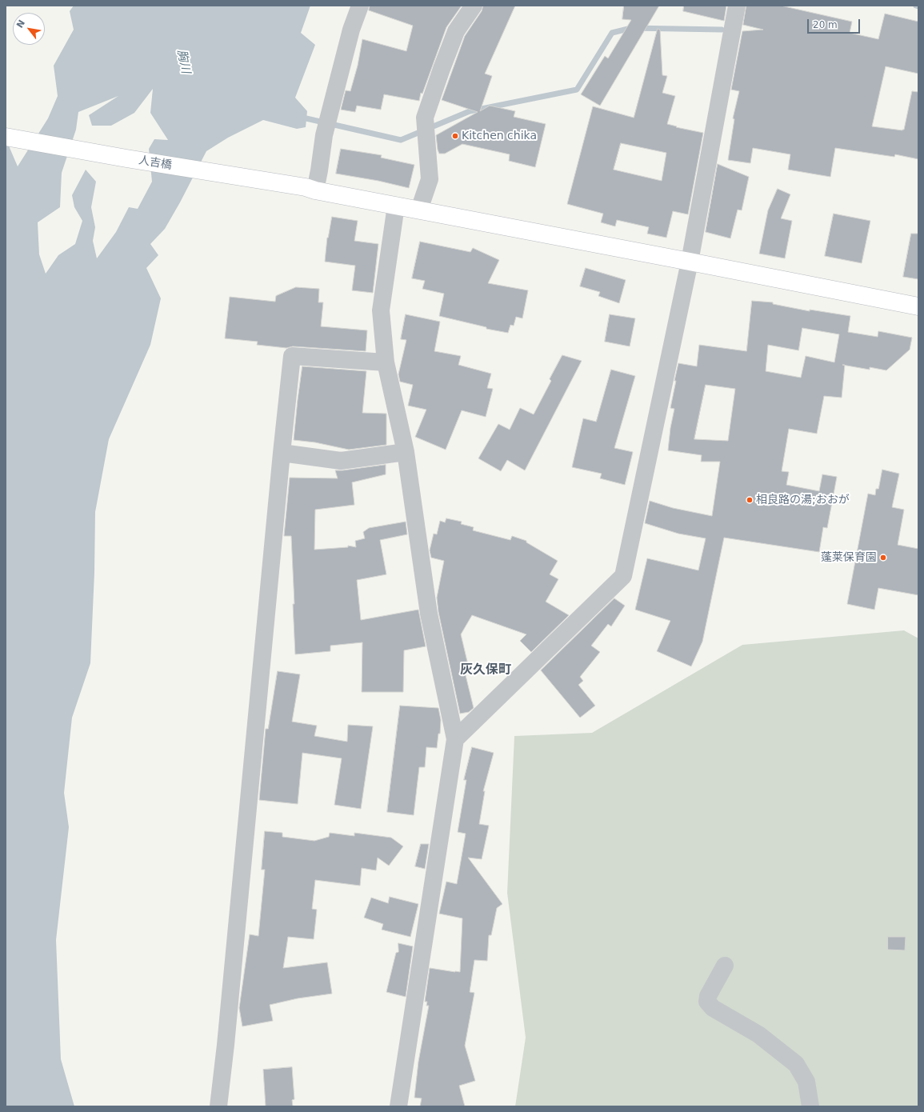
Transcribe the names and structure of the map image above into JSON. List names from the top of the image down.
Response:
{
  "streets": {
    "street": ["人吉橋"]
  },
  "districts": ["灰久保町"],
  "water": ["胸川"],
  "places": ["Kitchen chika", "相良路の湯;おおが", "蓬莱保育園"],
  "scale_bar": "20 m",
  "north": "top left"
}
